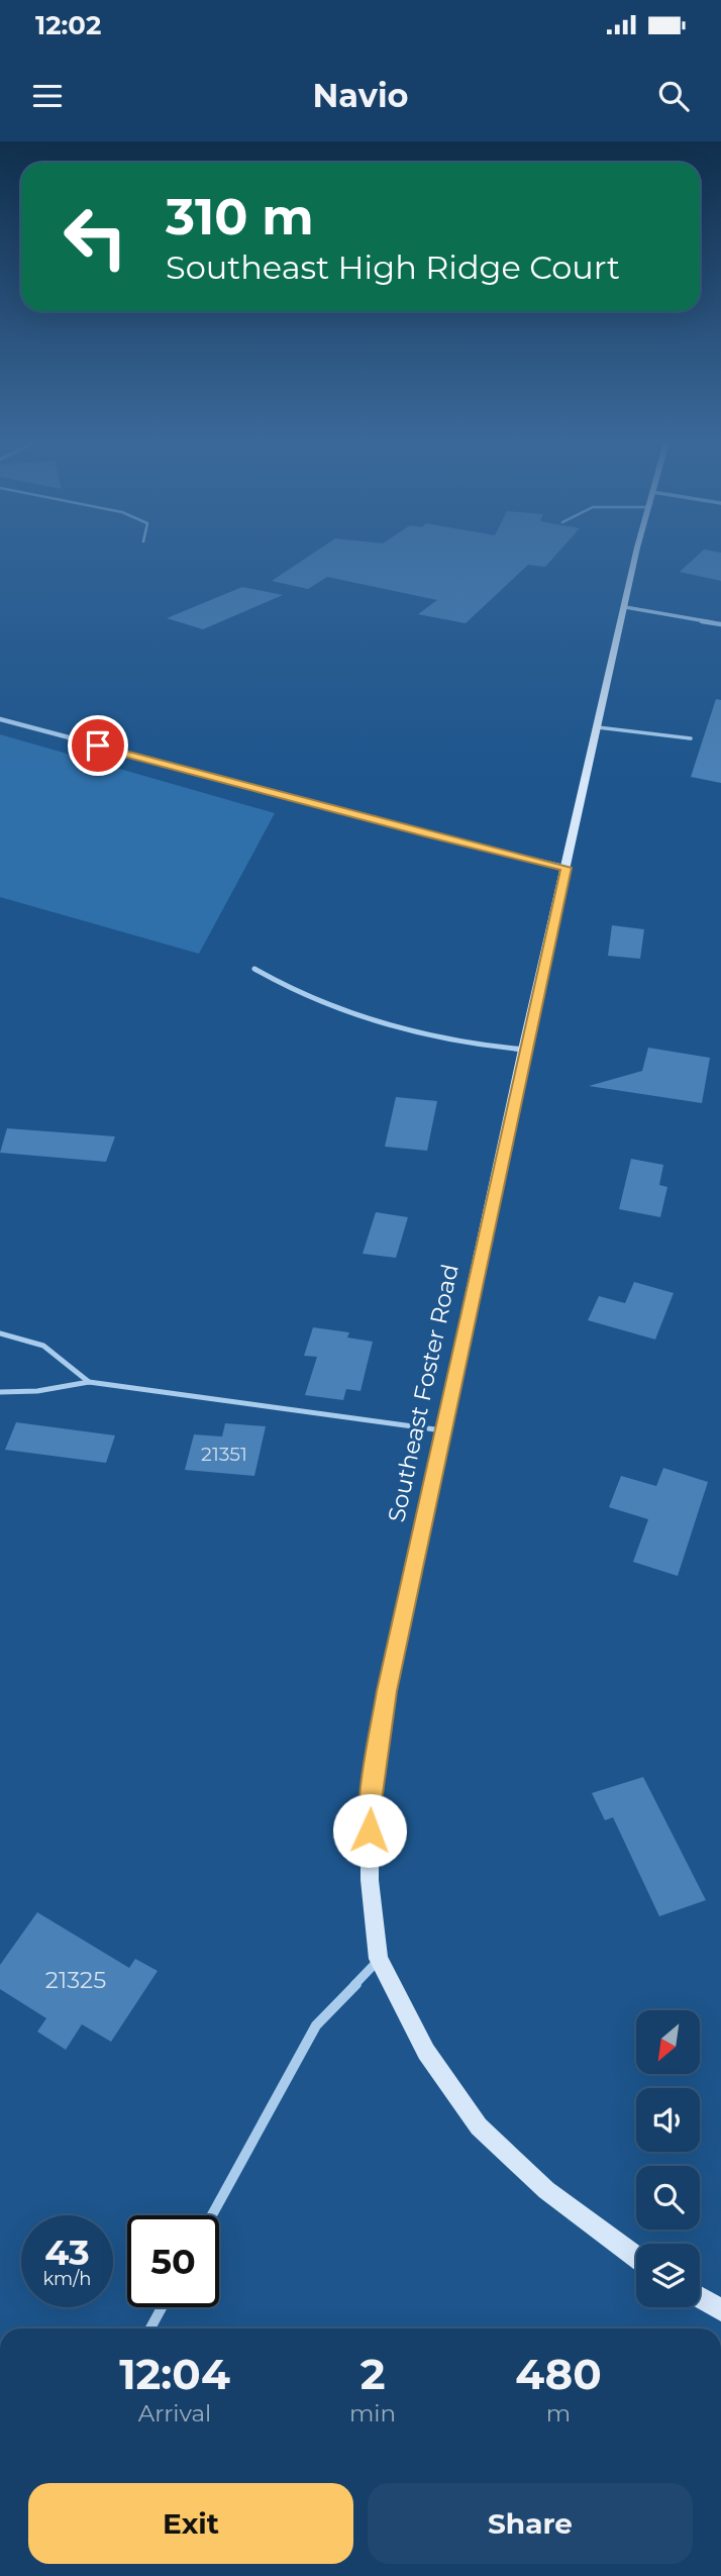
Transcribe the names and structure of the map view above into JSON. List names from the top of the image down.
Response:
{
  "streets": {
    "main road": ["Southeast Foster Road"]
  },
  "house_numbers": ["21351", "21325"],
  "north": "bottom left",
  "page": {
    "status": "12:02",
    "header": "Navio",
    "turn": ["310 m", "Southeast High Ridge Court"],
    "speed": "43 km/h",
    "limit": "50",
    "eta": [
      "12:04",
      "Arrival",
      "2",
      "min",
      "480",
      "m"
    ],
    "buttons": ["Exit", "Share"]
  }
}
